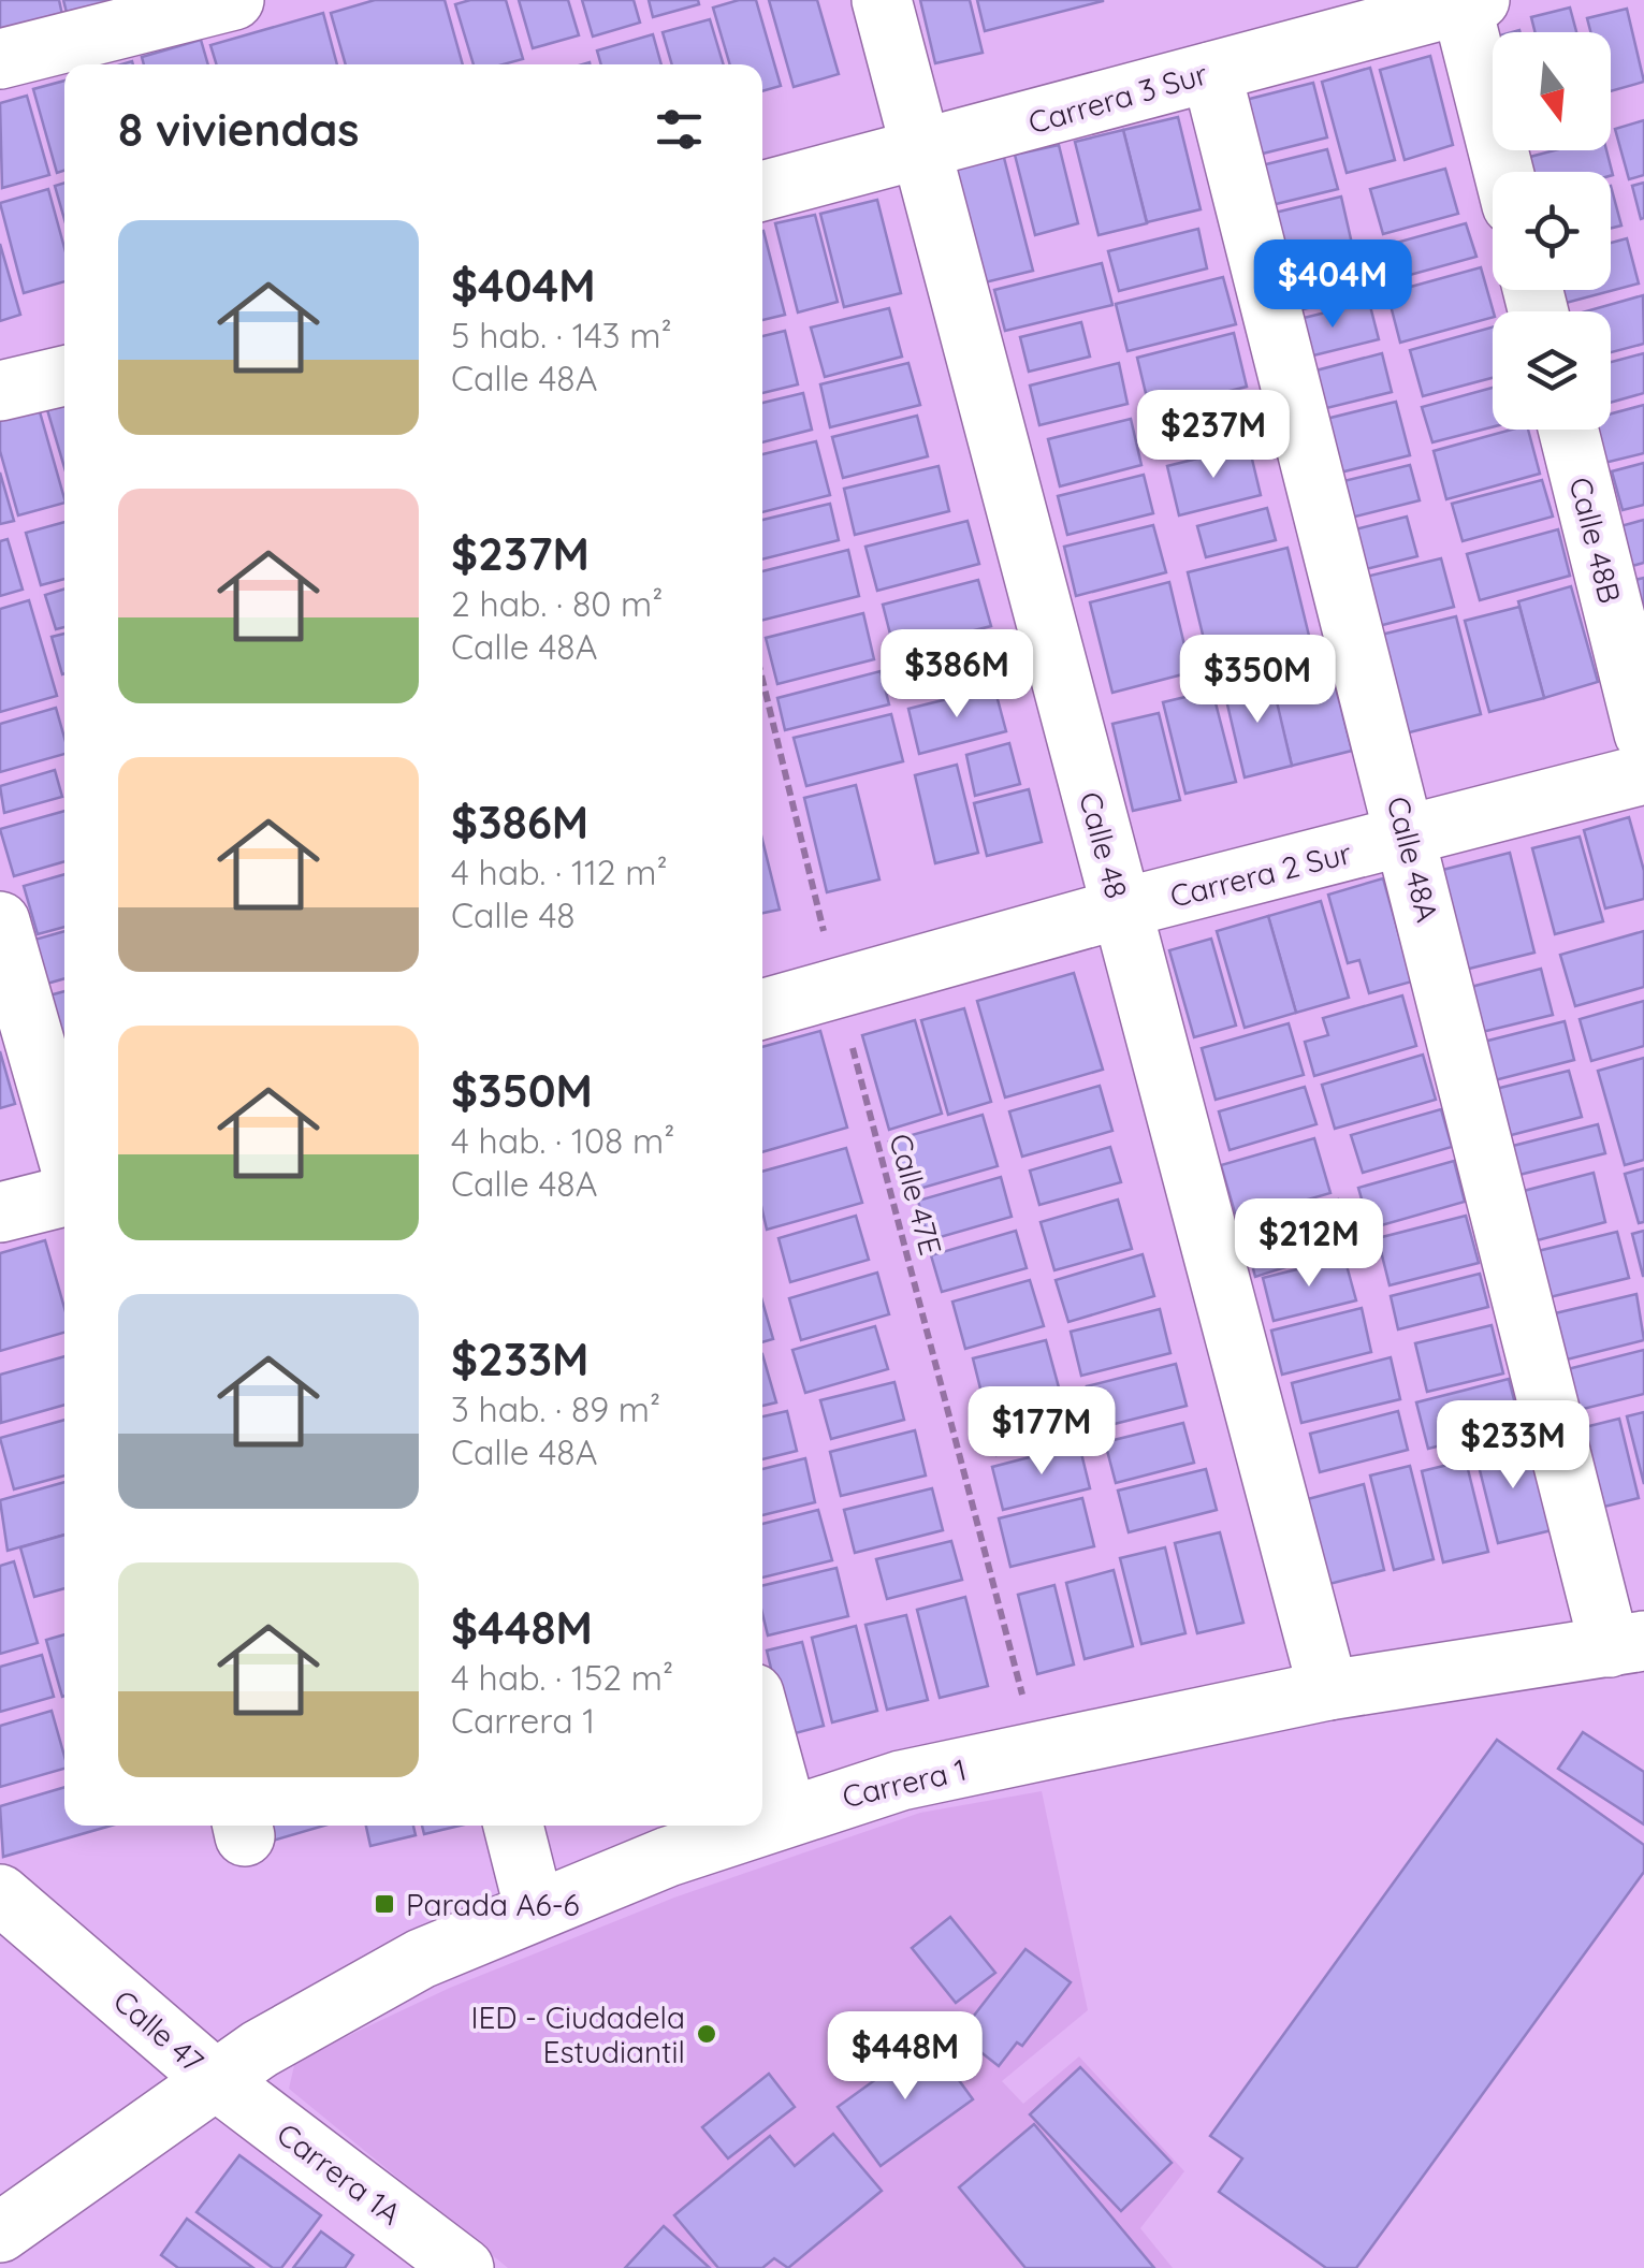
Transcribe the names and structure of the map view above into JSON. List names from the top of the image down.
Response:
{
  "streets": {
    "street": [
      "Carrera 3 Sur",
      "Calle 48B",
      "Calle 48",
      "Calle 48A",
      "Carrera 2 Sur",
      "Carrera 1",
      "Calle 47",
      "Carrera 1A"
    ],
    "path": ["Calle 47E"]
  },
  "crossings": [
    ["Carrera 3 Sur", "Calle 48"],
    ["Carrera 3 Sur", "Calle 48A"],
    ["Calle 48", "Carrera 2 Sur"],
    ["Calle 48", "Carrera 1"],
    ["Calle 48A", "Carrera 2 Sur"],
    ["Calle 48A", "Carrera 1"],
    ["Carrera 2 Sur", "Calle 47E"],
    ["Calle 47E", "Carrera 1"],
    ["Carrera 1", "Calle 47"],
    ["Carrera 1", "Carrera 1A"],
    ["Calle 47", "Carrera 1A"]
  ],
  "places": {
    "transit": ["Parada A6-6"],
    "other": ["IED - Ciudadela Estudiantil"]
  },
  "north": "bottom",
  "page": {
    "heading": "8 viviendas",
    "list": [
      {
        "name": "$404M",
        "note": "5 hab. · 143 m² · Calle 48A"
      },
      {
        "name": "$237M",
        "note": "2 hab. · 80 m² · Calle 48A"
      },
      {
        "name": "$386M",
        "note": "4 hab. · 112 m² · Calle 48"
      },
      {
        "name": "$350M",
        "note": "4 hab. · 108 m² · Calle 48A"
      },
      {
        "name": "$233M",
        "note": "3 hab. · 89 m² · Calle 48A"
      },
      {
        "name": "$448M",
        "note": "4 hab. · 152 m² · Carrera 1"
      }
    ],
    "price": [
      "$404M",
      "$237M",
      "$386M",
      "$350M",
      "$212M",
      "$177M",
      "$233M",
      "$448M"
    ]
  }
}
